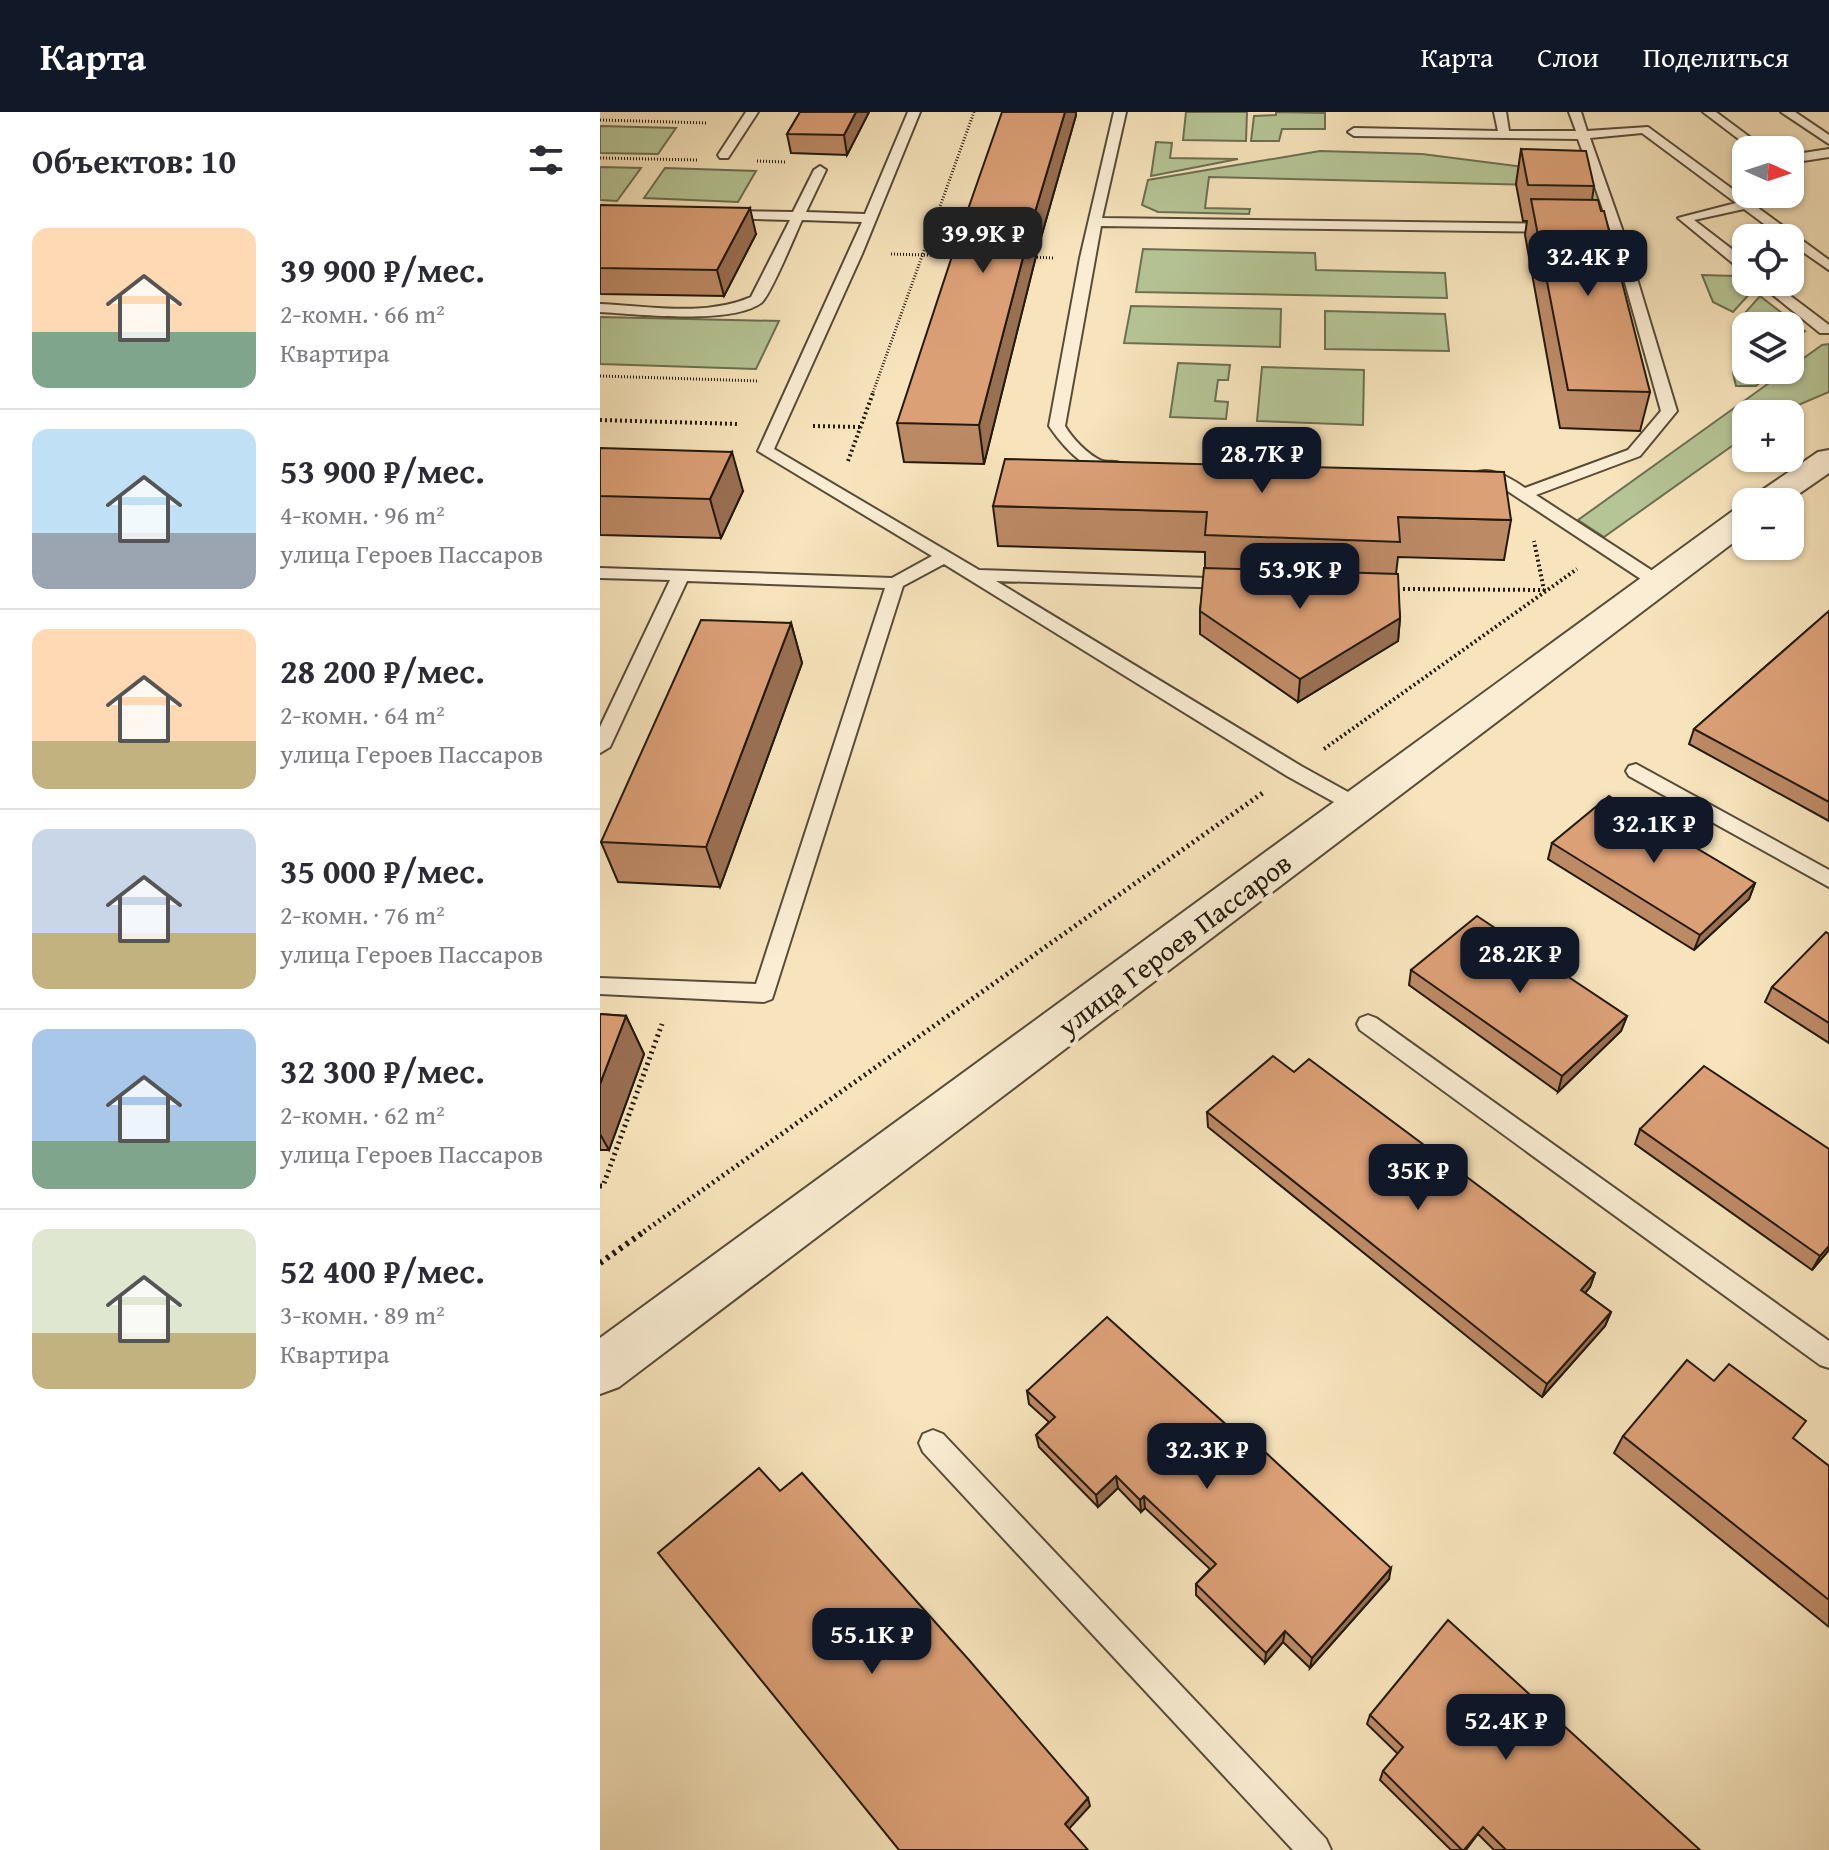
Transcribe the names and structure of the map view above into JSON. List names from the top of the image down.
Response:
{
  "streets": {
    "street": ["улица Героев Пассаров"]
  },
  "north": "right",
  "page": {
    "header": "Карта",
    "nav": ["Карта", "Слои", "Поделиться"],
    "heading": "Объектов: 10",
    "map_buttons": ["+", "−"],
    "price": [
      "39.9K ₽",
      "32.4K ₽",
      "28.7K ₽",
      "53.9K ₽",
      "32.1K ₽",
      "28.2K ₽",
      "35K ₽",
      "32.3K ₽",
      "55.1K ₽",
      "52.4K ₽"
    ],
    "list": [
      {
        "name": "39 900 ₽/мес.",
        "note": "2-комн. · 66 m² · Квартира"
      },
      {
        "name": "53 900 ₽/мес.",
        "note": "4-комн. · 96 m² · улица Героев Пассаров"
      },
      {
        "name": "28 200 ₽/мес.",
        "note": "2-комн. · 64 m² · улица Героев Пассаров"
      },
      {
        "name": "35 000 ₽/мес.",
        "note": "2-комн. · 76 m² · улица Героев Пассаров"
      },
      {
        "name": "32 300 ₽/мес.",
        "note": "2-комн. · 62 m² · улица Героев Пассаров"
      },
      {
        "name": "52 400 ₽/мес.",
        "note": "3-комн. · 89 m² · Квартира"
      }
    ]
  }
}
